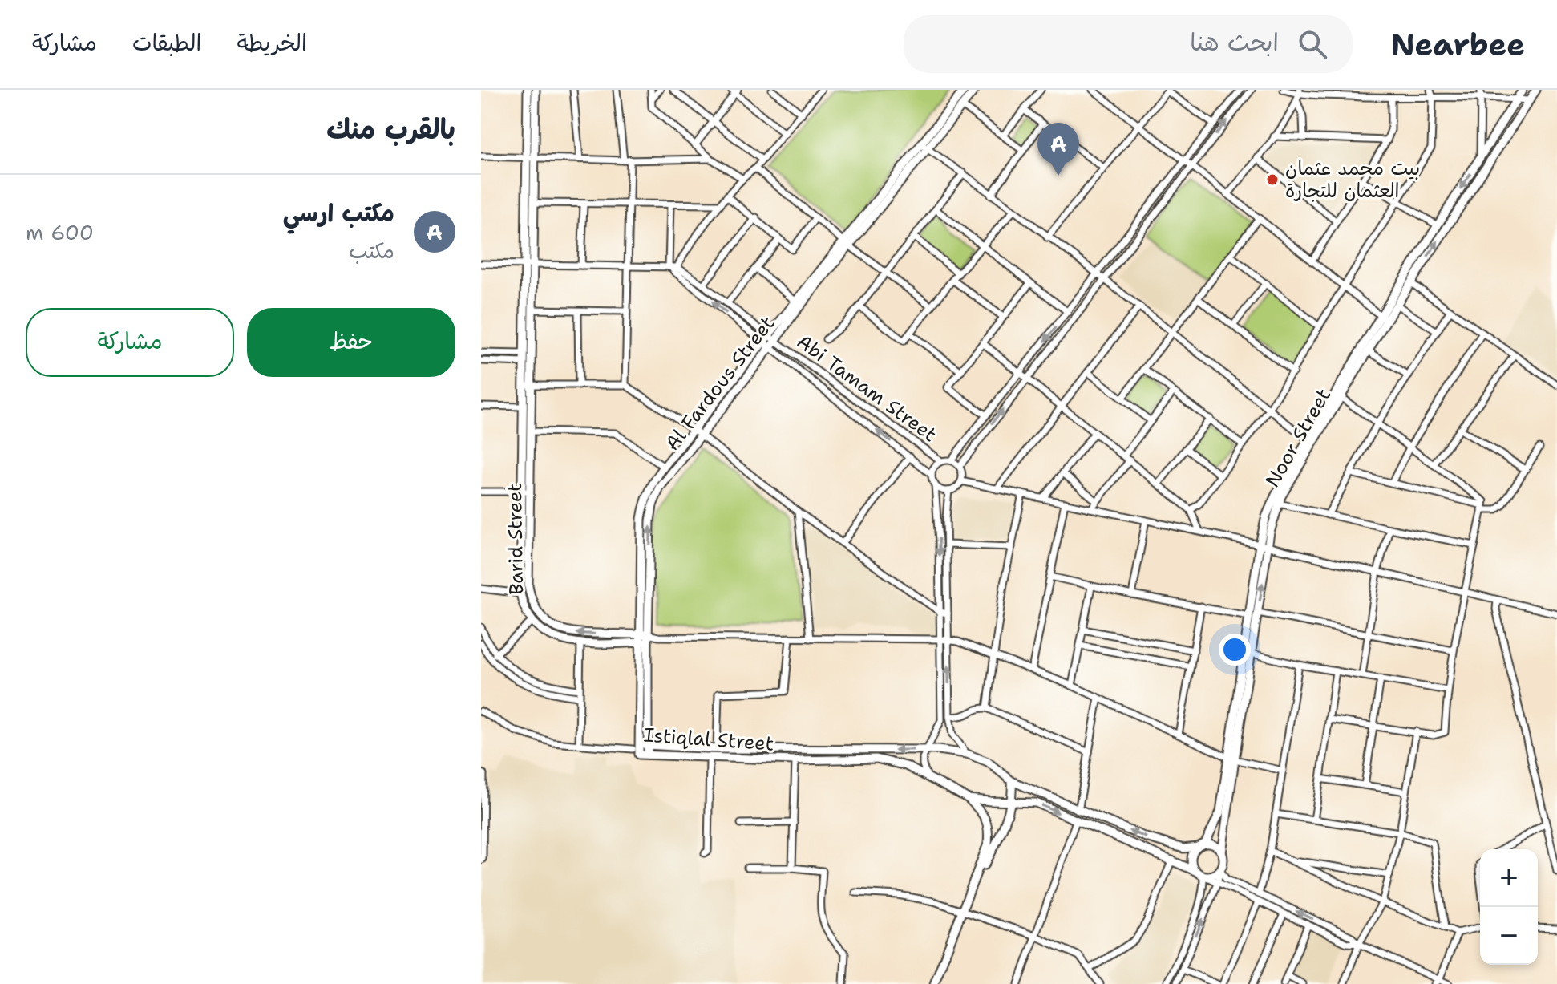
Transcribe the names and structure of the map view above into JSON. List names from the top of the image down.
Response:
{
  "streets": {
    "main road": [
      "Al Fardous Street",
      "Noor Street",
      "Barid Street",
      "Istiqlal Street"
    ],
    "street": ["Abi Tamam Street"]
  },
  "crossings": [
    ["Al Fardous Street", "Abi Tamam Street"],
    ["Al Fardous Street", "Barid Street"],
    ["Al Fardous Street", "Istiqlal Street"],
    ["Noor Street", "Barid Street"],
    ["Noor Street", "Istiqlal Street"]
  ],
  "places": ["بيت محمد عثمان العثمان للتجارة"],
  "page": {
    "header": "Nearbee",
    "search": "ابحث هنا",
    "nav": ["الخريطة", "الطبقات", "مشاركة"],
    "heading": "بالقرب منك",
    "pins": "A",
    "list": [
      {
        "mark": "A",
        "name": "مكتب ارسي",
        "note": "مكتب",
        "value": "600 m"
      }
    ],
    "buttons": ["حفظ", "مشاركة"],
    "map_buttons": ["+", "−"]
  }
}
